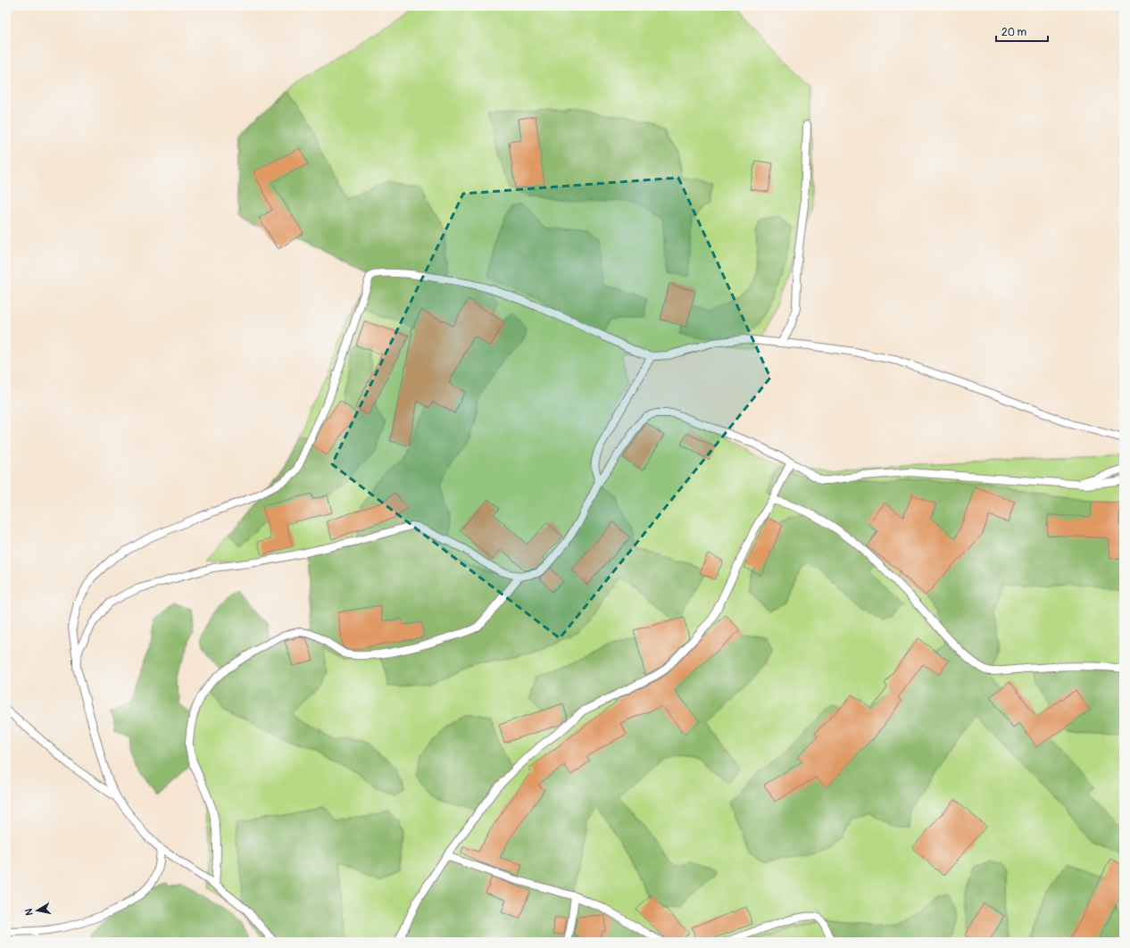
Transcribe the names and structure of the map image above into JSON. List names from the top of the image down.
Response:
{
  "scale_bar": "20 m",
  "north": "left"
}
